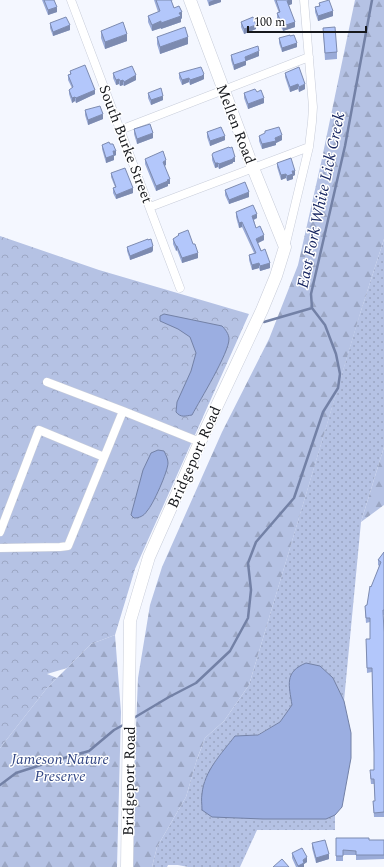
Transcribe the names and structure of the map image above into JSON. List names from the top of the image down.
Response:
{
  "streets": {
    "street": ["Mellen Road", "South Burke Street", "Bridgeport Road"]
  },
  "crossings": [
    ["Mellen Road", "Bridgeport Road"]
  ],
  "water": ["East Fork White Lick Creek"],
  "parks": ["Jameson Nature Preserve"],
  "scale_bar": "100 m"
}
